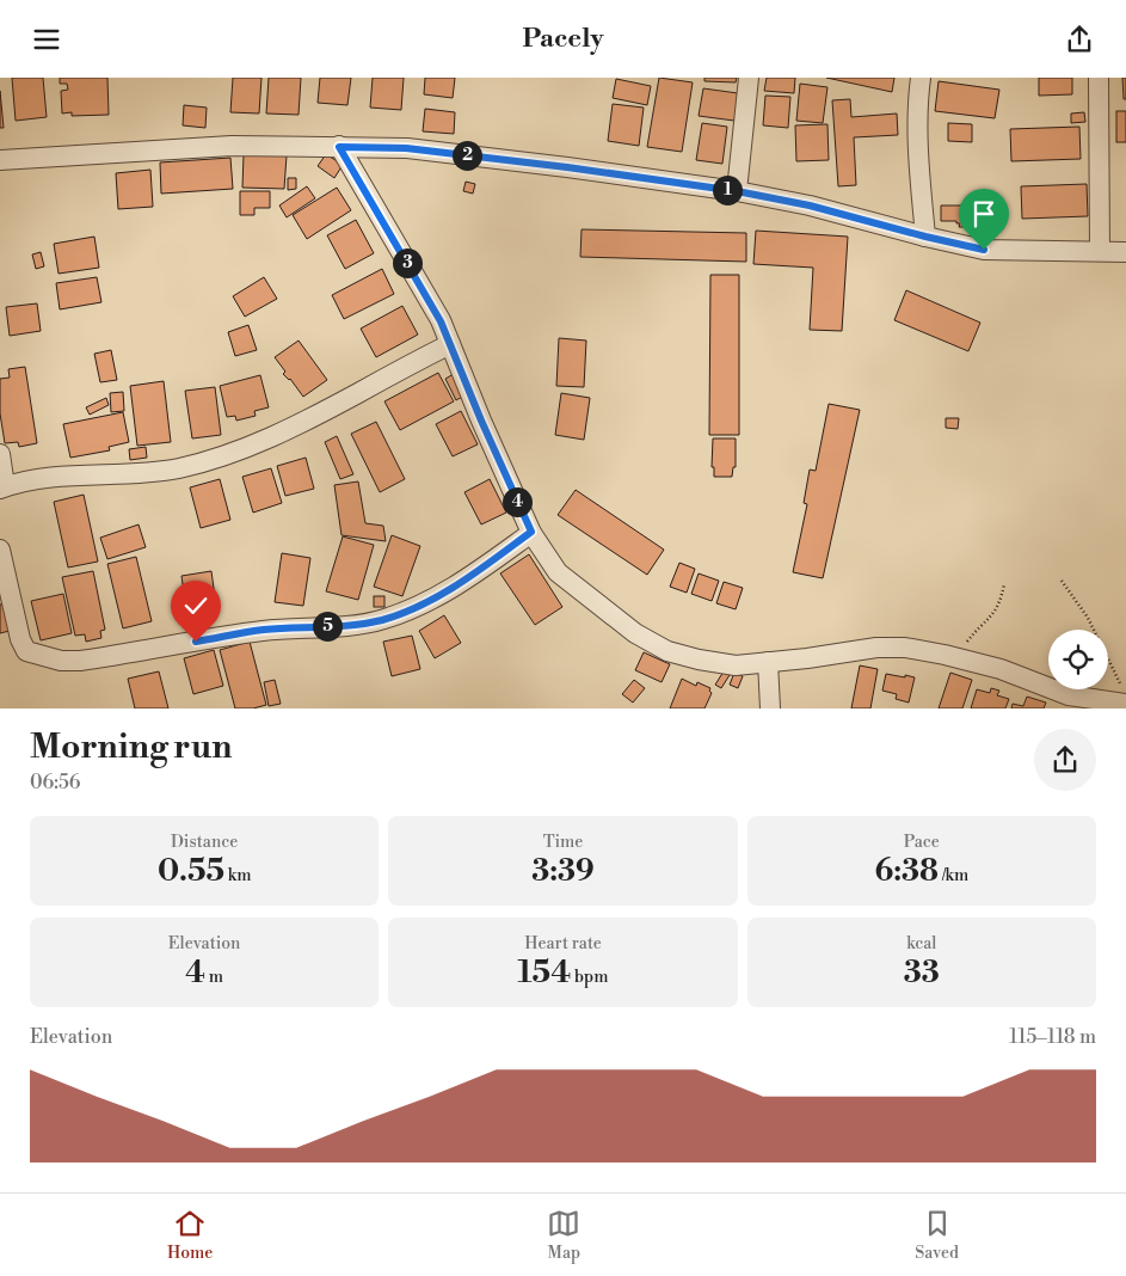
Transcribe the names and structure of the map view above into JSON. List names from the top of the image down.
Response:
{
  "page": {
    "header": "Pacely",
    "pins": [
      "2",
      "1",
      "3",
      "4",
      "5"
    ],
    "heading": ["Morning run", "06:56"],
    "stats": [
      ["Distance", "0.55 km"],
      ["Time", "3:39"],
      ["Pace", "6:38 /km"],
      ["Elevation", "4 m"],
      ["Heart rate", "154 bpm"],
      ["kcal", "33"]
    ],
    "chart": ["Elevation", "115–118 m"],
    "tabs": ["Home", "Map", "Saved"]
  }
}
